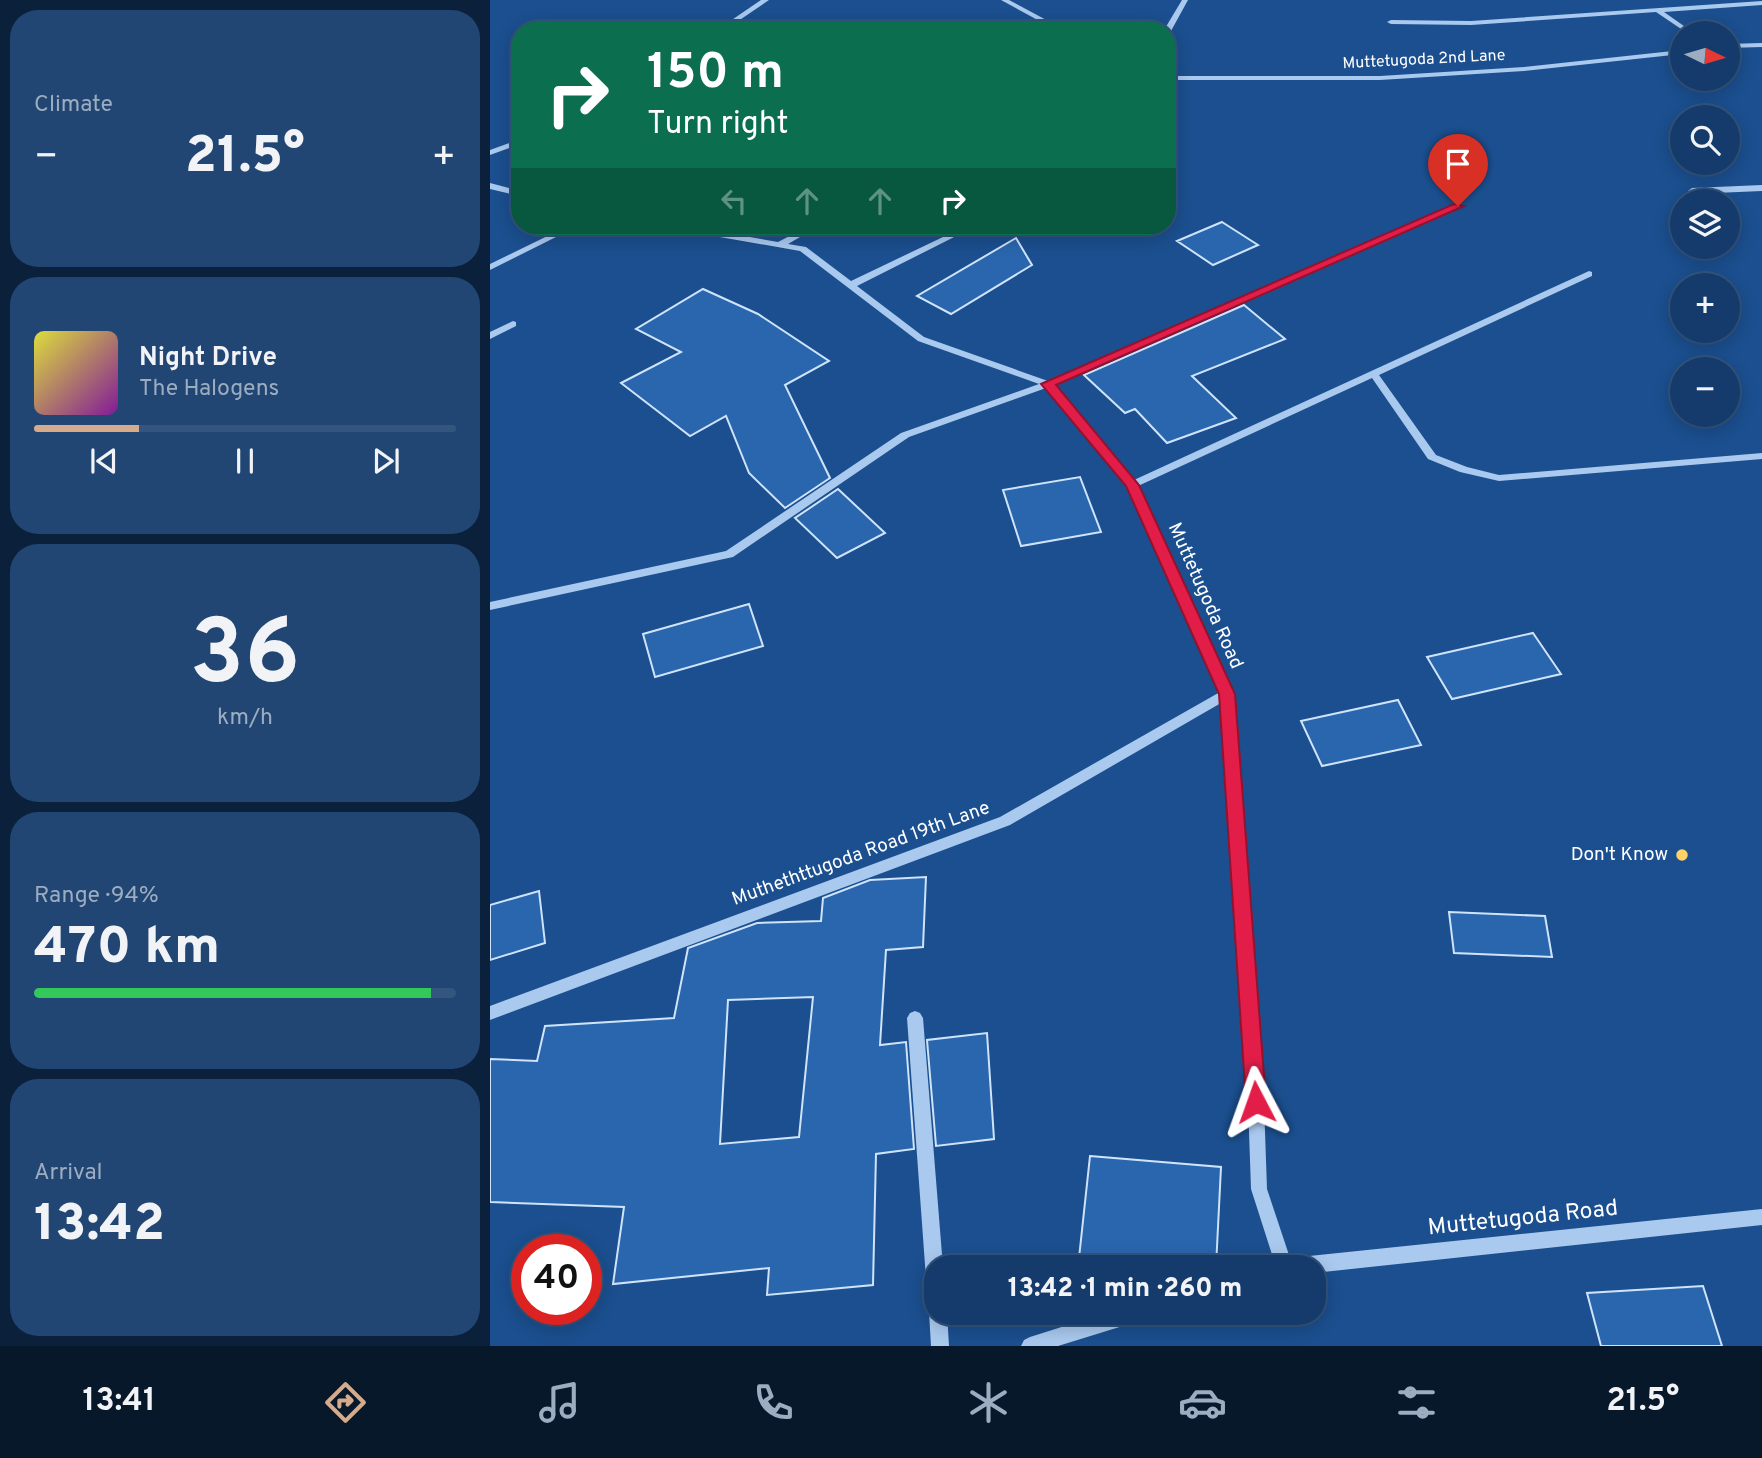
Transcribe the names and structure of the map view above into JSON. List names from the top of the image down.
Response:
{
  "streets": {
    "street": ["Muttetugoda 2nd Lane", "Muttetugoda Road", "Muthethttugoda Road 19th Lane"]
  },
  "crossings": [
    ["Muttetugoda Road", "Muthethttugoda Road 19th Lane"]
  ],
  "places": ["Don't Know"],
  "north": "right",
  "page": {
    "tile": [
      "Climate",
      ["36", "km/h"],
      ["Range · 94%", "470 km"],
      ["Arrival", "13:42"]
    ],
    "map_buttons": ["+", "−"],
    "turn": ["150 m", "Turn right"],
    "heat": ["−", "21.5°", "+"],
    "song": ["Night Drive", "The Halogens"],
    "limit": "40",
    "trip": "13:42 · 1 min · 260 m",
    "tabs": ["13:41", "21.5°"]
  }
}
